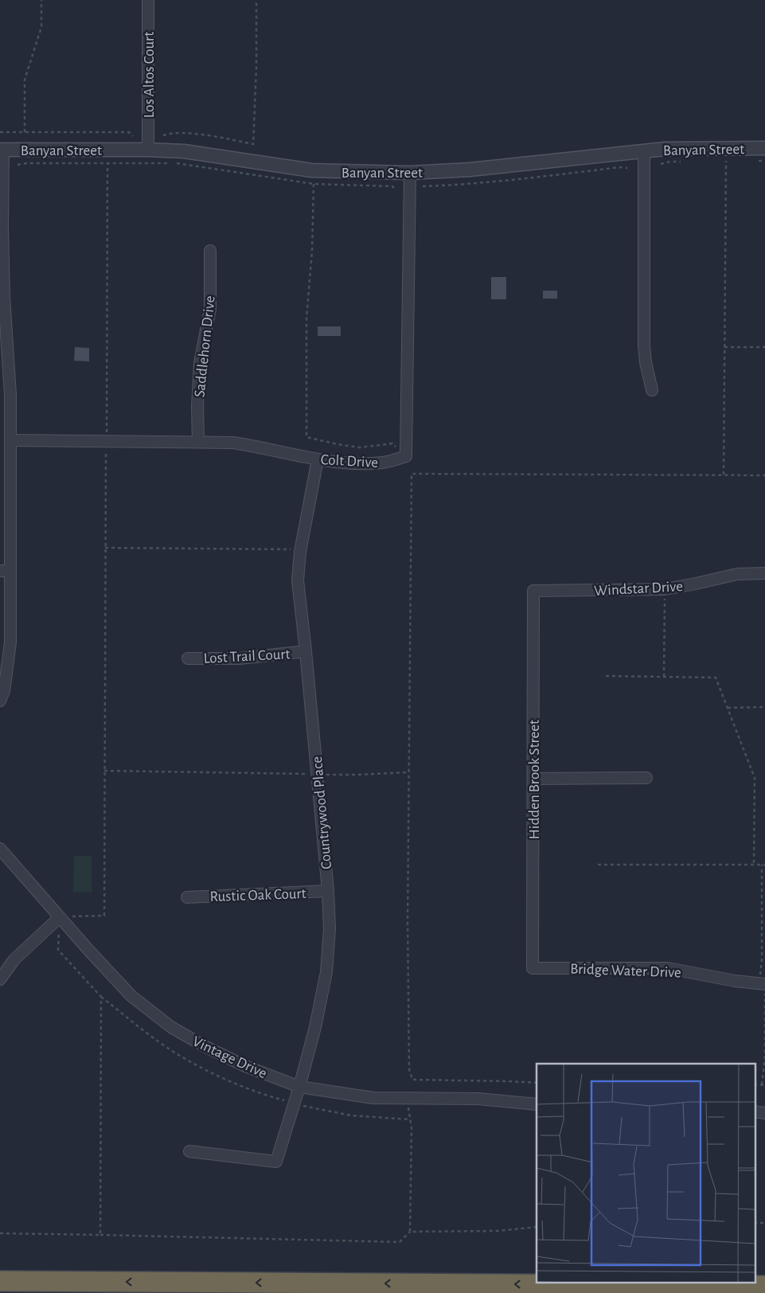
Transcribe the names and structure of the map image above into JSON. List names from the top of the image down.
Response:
{
  "streets": {
    "street": [
      "Los Altos Court",
      "Banyan Street",
      "Saddlehorn Drive",
      "Colt Drive",
      "Windstar Drive",
      "Lost Trail Court",
      "Hidden Brook Street",
      "Countrywood Place",
      "Rustic Oak Court",
      "Bridge Water Drive",
      "Vintage Drive"
    ]
  },
  "crossings": [
    ["Los Altos Court", "Banyan Street"],
    ["Saddlehorn Drive", "Colt Drive"],
    ["Colt Drive", "Countrywood Place"],
    ["Windstar Drive", "Hidden Brook Street"],
    ["Lost Trail Court", "Countrywood Place"],
    ["Hidden Brook Street", "Bridge Water Drive"],
    ["Countrywood Place", "Rustic Oak Court"],
    ["Countrywood Place", "Vintage Drive"]
  ]
}
